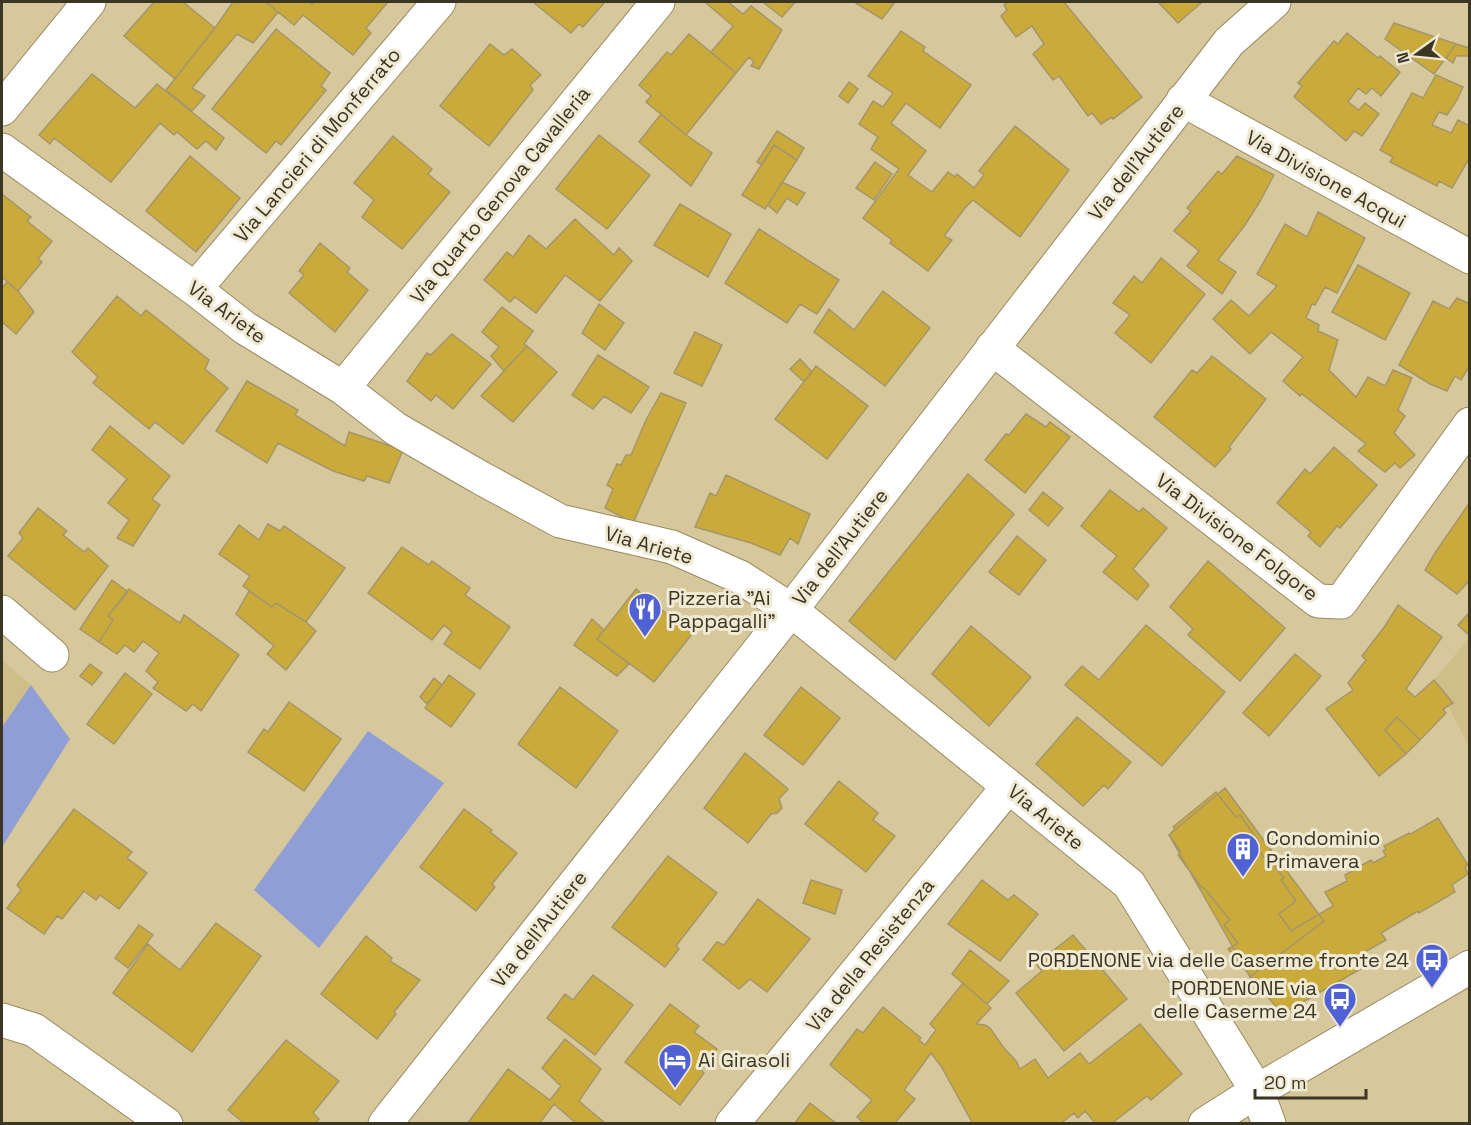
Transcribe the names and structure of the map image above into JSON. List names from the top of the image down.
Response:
{
  "streets": {
    "street": [
      "Via Lancieri di Monferrato",
      "Via dell'Autiere",
      "Via Divisione Acqui",
      "Via Quarto Genova Cavalleria",
      "Via Ariete",
      "Via Divisione Folgore",
      "Via della Resistenza"
    ]
  },
  "crossings": [
    ["Via Lancieri di Monferrato", "Via Ariete"],
    ["Via dell'Autiere", "Via Divisione Acqui"],
    ["Via dell'Autiere", "Via Ariete"],
    ["Via dell'Autiere", "Via Divisione Folgore"],
    ["Via Quarto Genova Cavalleria", "Via Ariete"],
    ["Via Ariete", "Via della Resistenza"]
  ],
  "places": {
    "restaurant": ["Pizzeria \"Ai Pappagalli\""],
    "building": ["Condominio Primavera"],
    "bus stop": ["PORDENONE via delle Caserme fronte 24", "PORDENONE via delle Caserme 24"],
    "hotel": ["Ai Girasoli"]
  },
  "scale_bar": "20 m",
  "north": "left"
}
